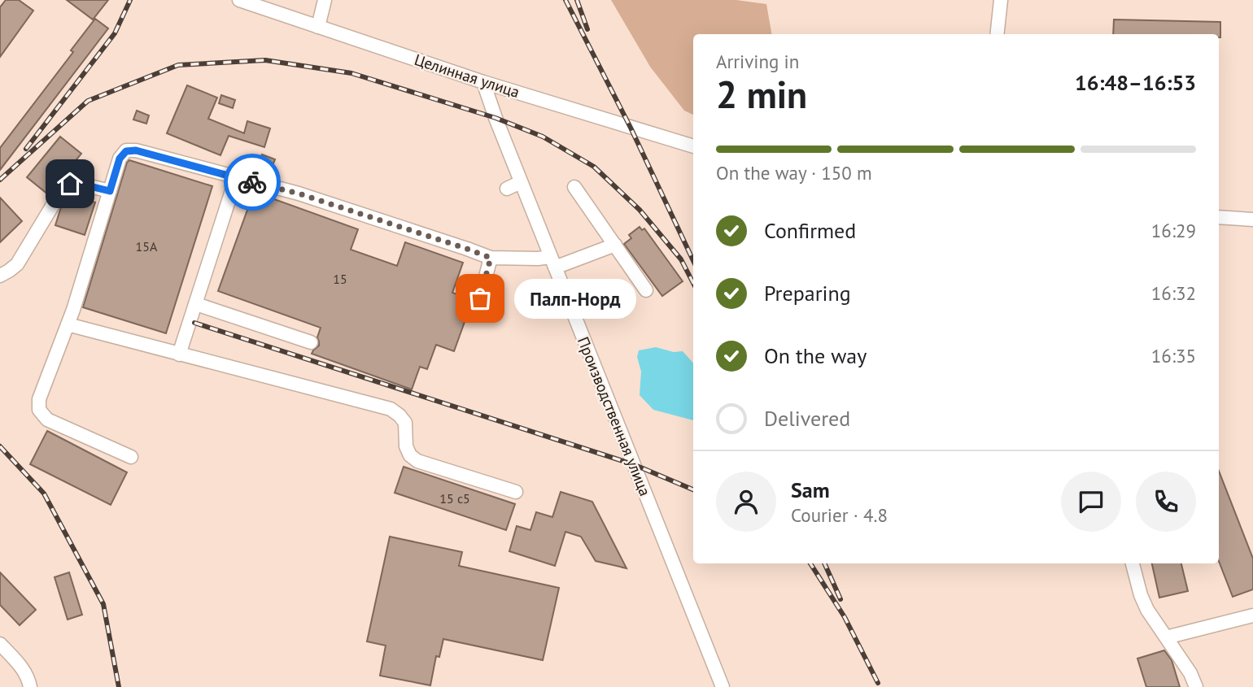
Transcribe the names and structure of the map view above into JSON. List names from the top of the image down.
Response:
{
  "streets": {
    "street": ["Целинная улица", "Производственная улица"]
  },
  "crossings": [
    ["Целинная улица", "Производственная улица"]
  ],
  "places": ["Палп-Норд"],
  "house_numbers": ["15А", "15", "15 с5"],
  "page": {
    "heading": ["2 min", "Arriving in", "16:48–16:53"],
    "panel": ["Sam", "Courier · 4.8"],
    "bar": "On the way · 150 m",
    "list": [
      ["Confirmed", "16:29"],
      ["Preparing", "16:32"],
      ["On the way", "16:35"],
      "Delivered"
    ],
    "bubble": "Палп-Норд"
  }
}
